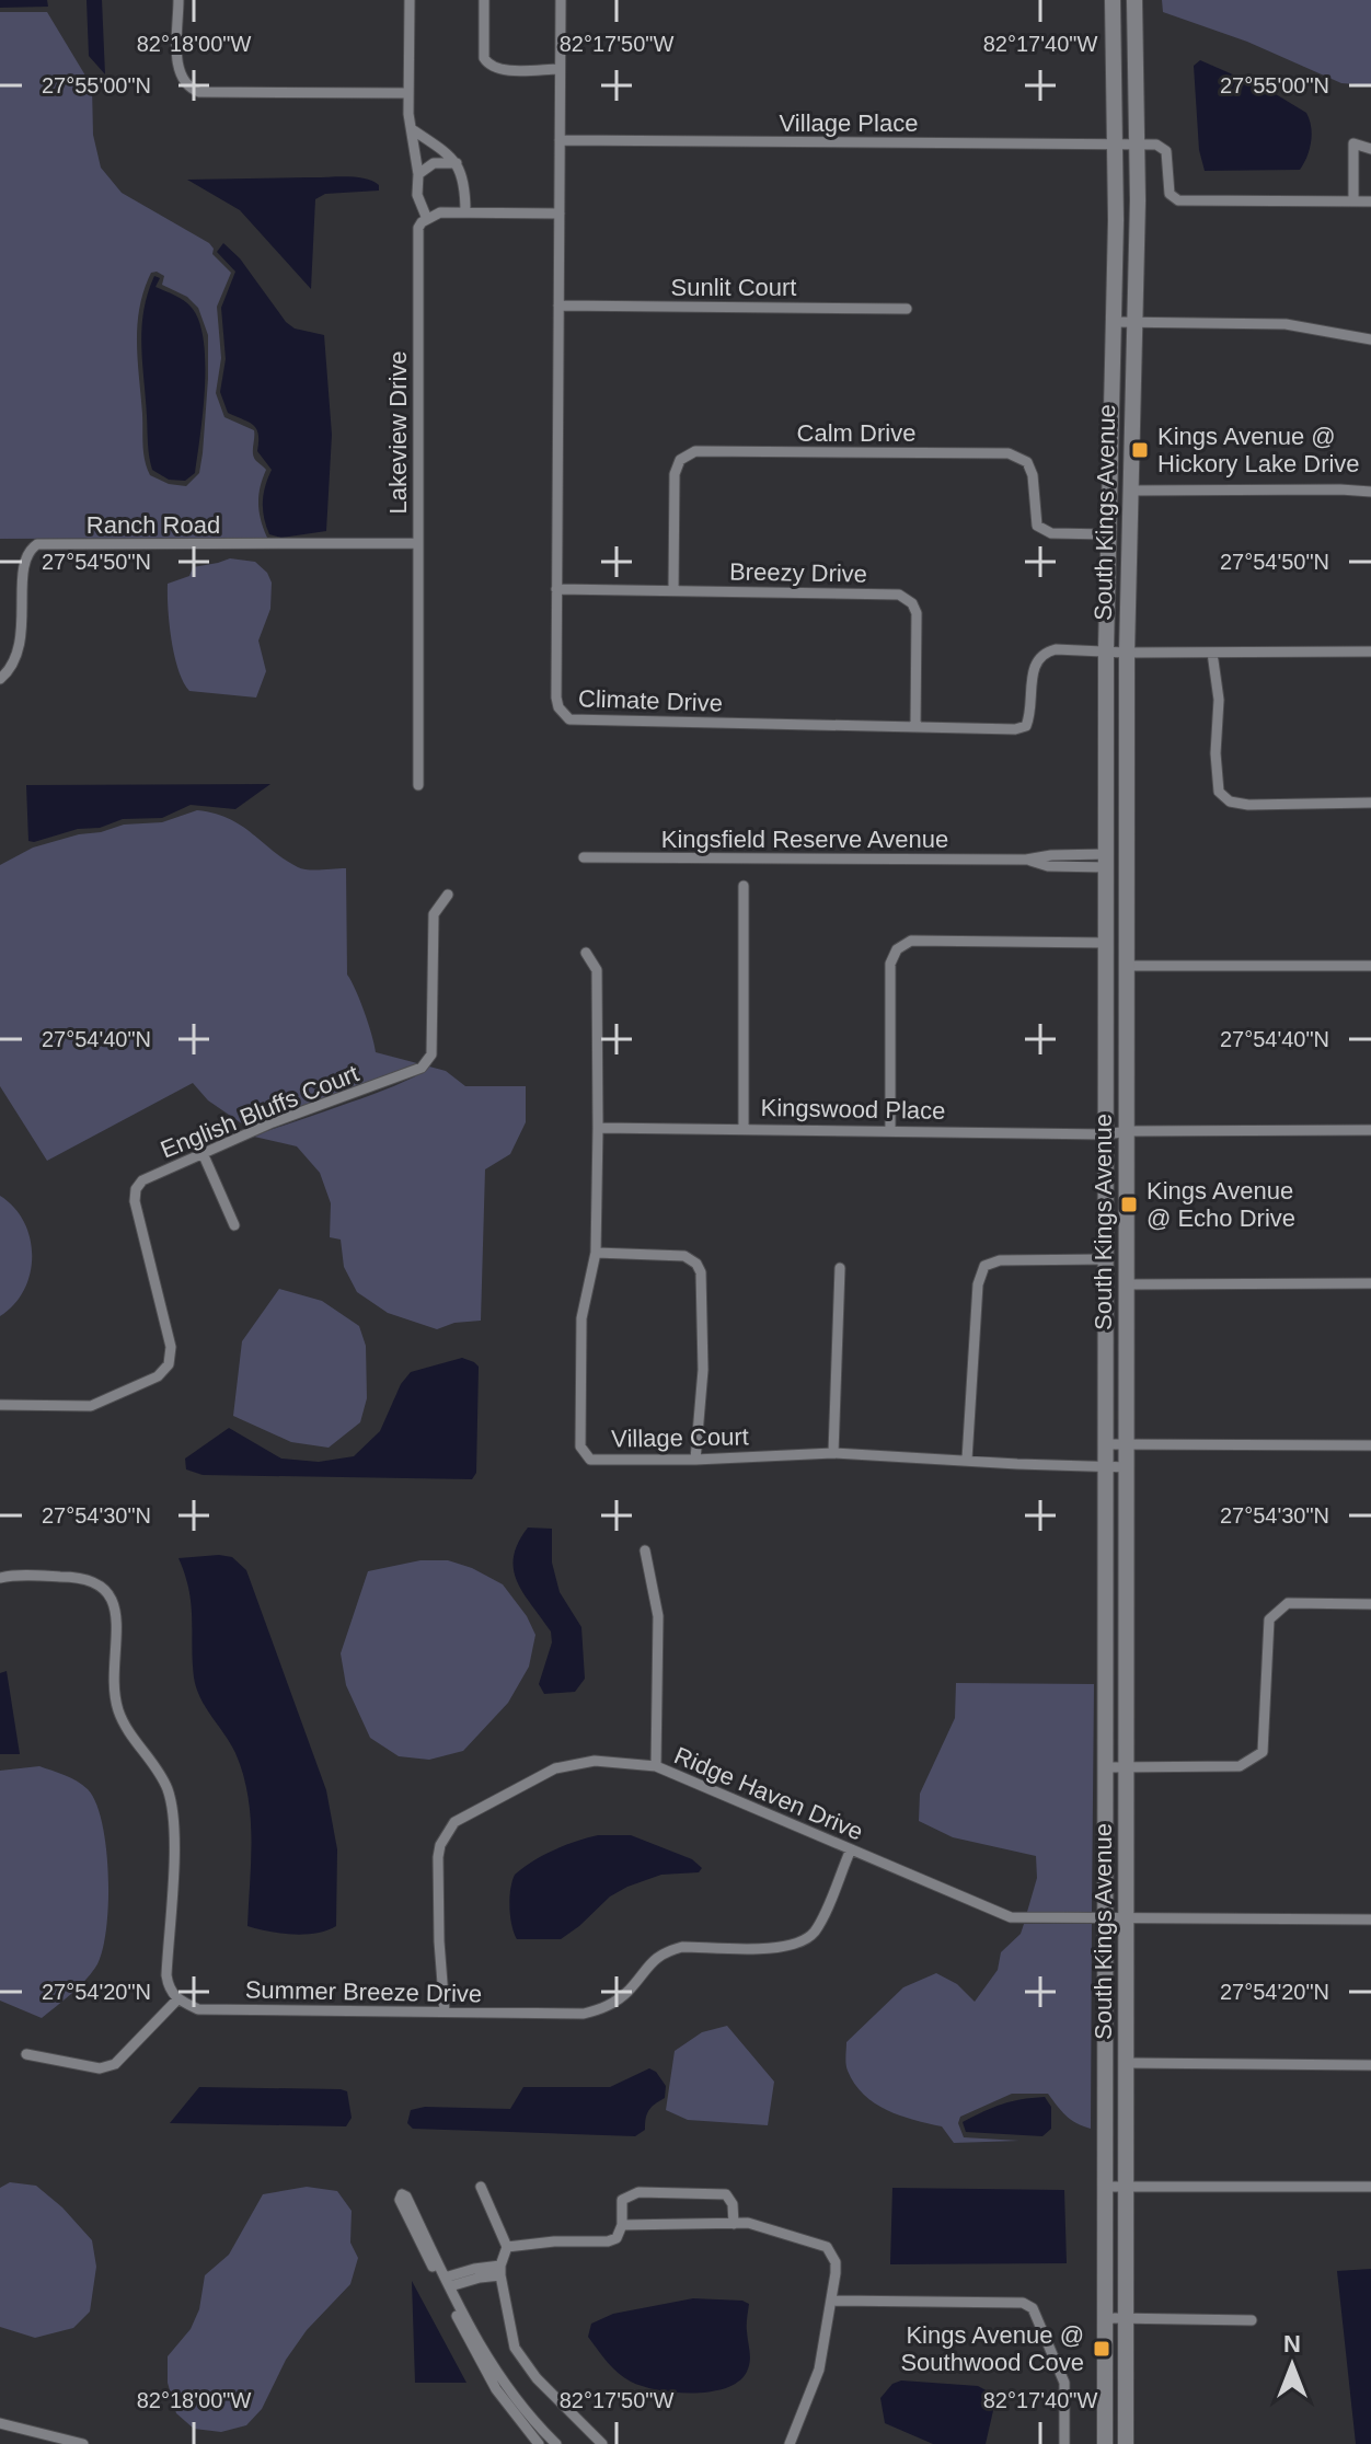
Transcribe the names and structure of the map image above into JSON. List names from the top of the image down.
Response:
{
  "streets": {
    "main road": ["South Kings Avenue"],
    "street": [
      "Village Place",
      "Sunlit Court",
      "Lakeview Drive",
      "Calm Drive",
      "Ranch Road",
      "Breezy Drive",
      "Climate Drive",
      "Kingsfield Reserve Avenue",
      "Kingswood Place",
      "English Bluffs Court",
      "Village Court",
      "Ridge Haven Drive",
      "Summer Breeze Drive"
    ]
  },
  "crossings": [
    ["Village Place", "South Kings Avenue"],
    ["Sunlit Court", "Climate Drive"],
    ["Lakeview Drive", "Ranch Road"],
    ["Calm Drive", "South Kings Avenue"],
    ["Calm Drive", "Breezy Drive"],
    ["South Kings Avenue", "Climate Drive"],
    ["South Kings Avenue", "Kingsfield Reserve Avenue"],
    ["South Kings Avenue", "Kingswood Place"],
    ["South Kings Avenue", "Village Court"],
    ["South Kings Avenue", "Ridge Haven Drive"],
    ["Breezy Drive", "Climate Drive"],
    ["Kingswood Place", "Village Court"],
    ["Ridge Haven Drive", "Summer Breeze Drive"]
  ],
  "places": {
    "transit": ["Kings Avenue @ Hickory Lake Drive", "Kings Avenue @ Echo Drive", "Kings Avenue @ Southwood Cove"]
  },
  "north": "top",
  "coordinates": [
    "82°18'00\"W",
    "82°17'50\"W",
    "82°17'40\"W",
    "27°55'00\"N",
    "27°54'50\"N",
    "27°54'40\"N",
    "27°54'30\"N",
    "27°54'20\"N"
  ]
}
